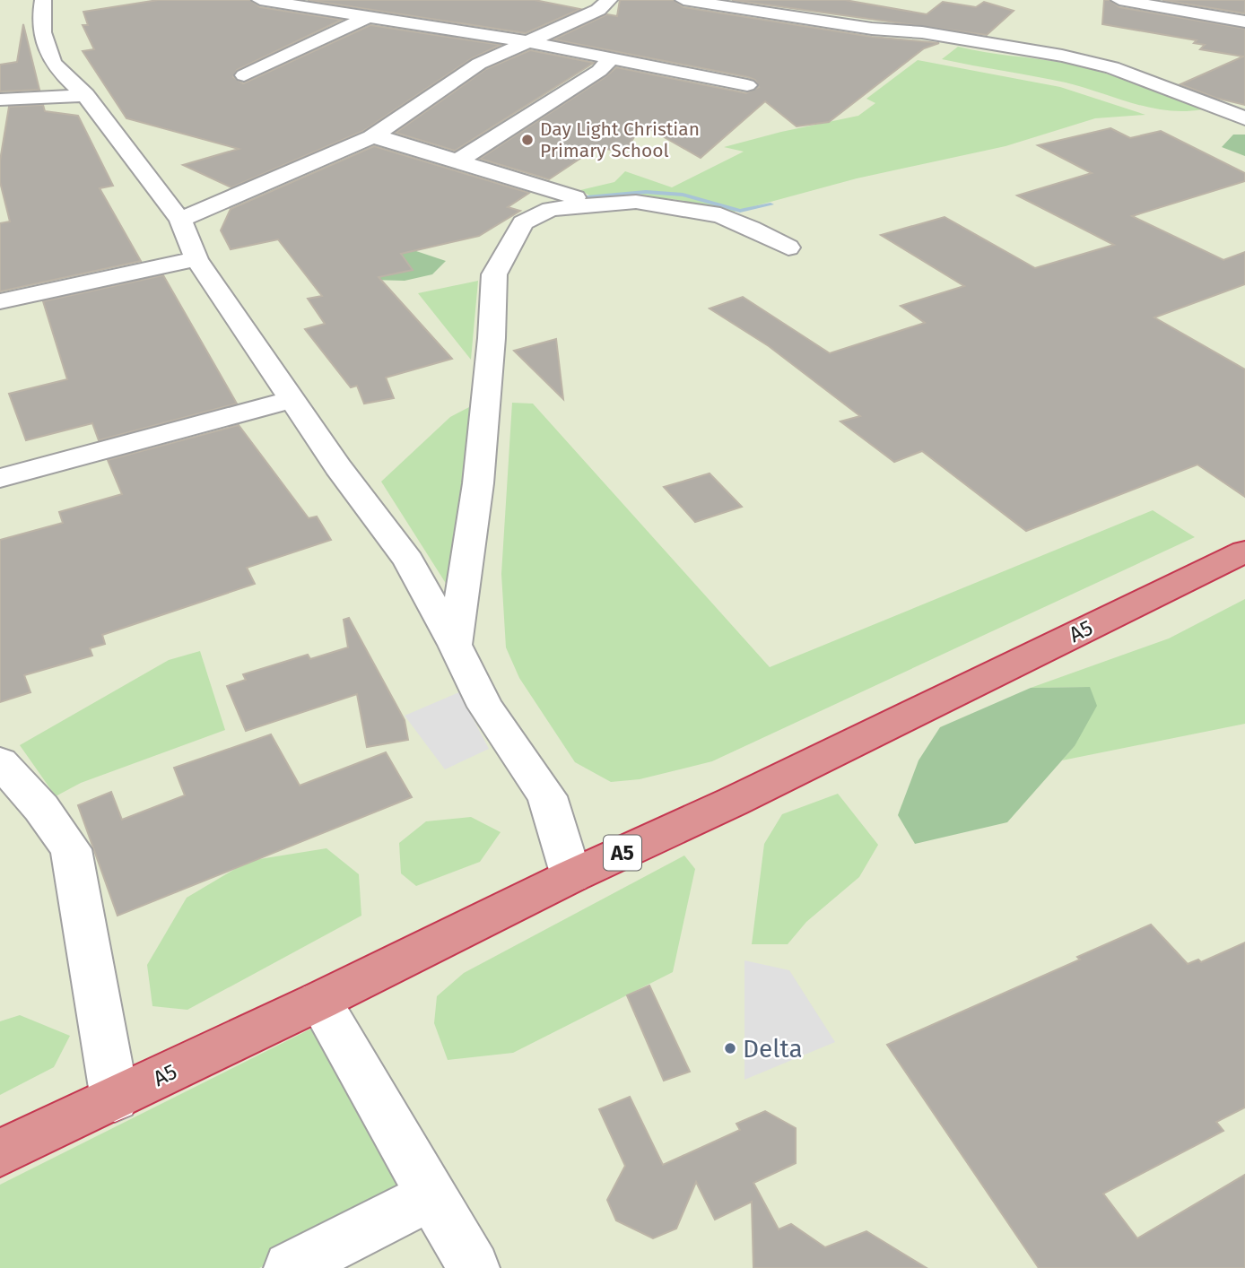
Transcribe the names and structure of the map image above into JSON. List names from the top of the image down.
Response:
{
  "streets": {
    "highway": ["A5"]
  },
  "places": ["Day Light Christian Primary School", "Delta"]
}
